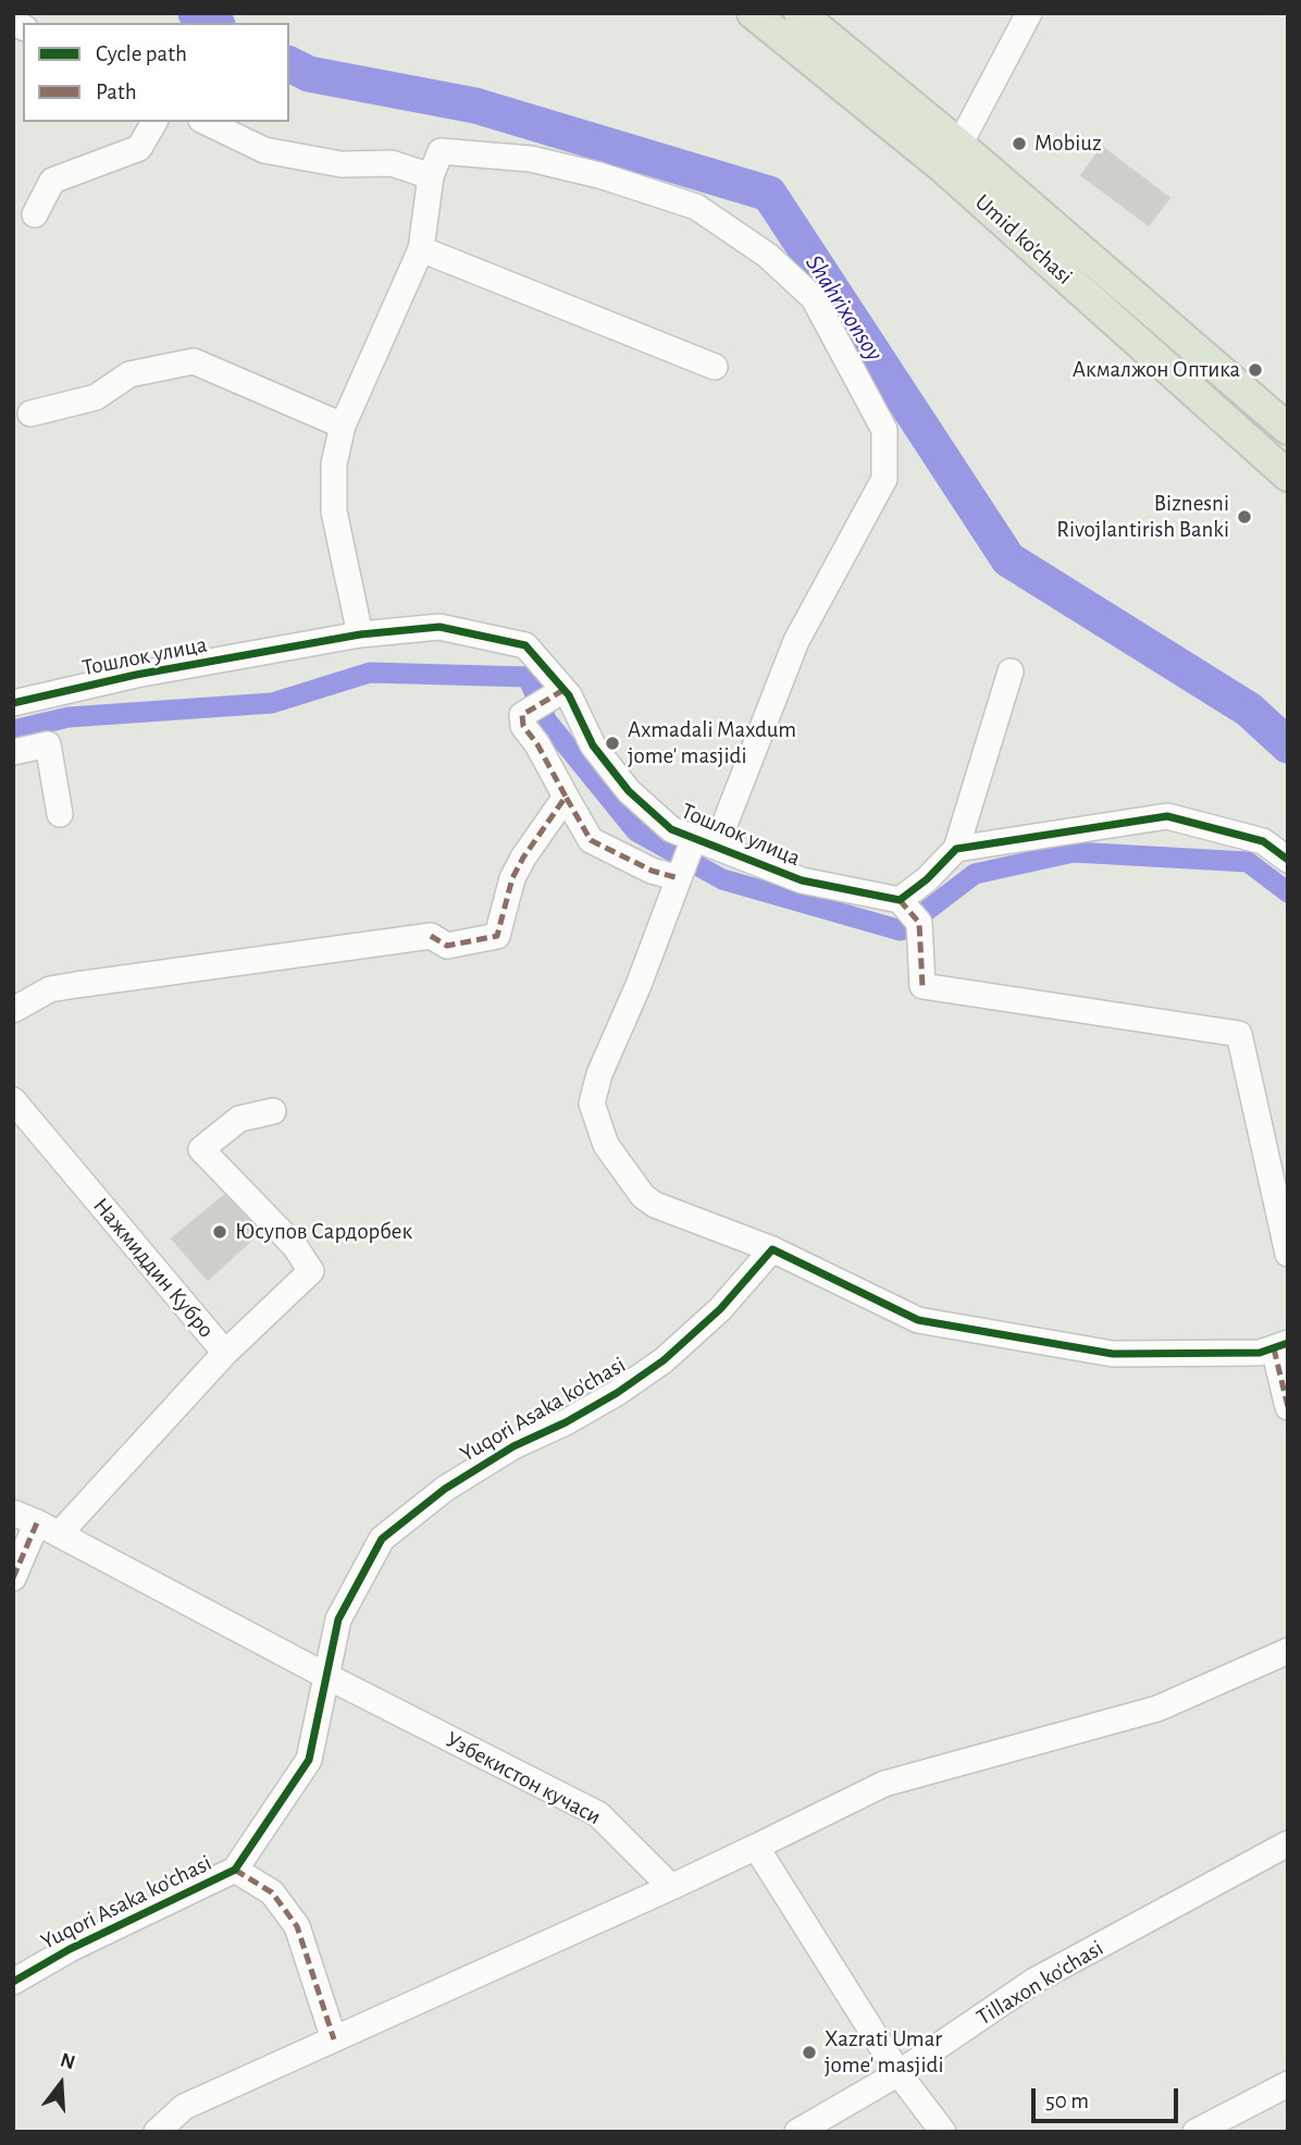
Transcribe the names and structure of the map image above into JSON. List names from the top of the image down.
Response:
{
  "streets": {
    "main road": ["Umid ko'chasi"],
    "street": [
      "Тошлок улица",
      "Нажмиддин Кубро",
      "Yuqori Asaka ko'chasi",
      "Узбекистон кучаси",
      "Tillaxon ko'chasi"
    ]
  },
  "crossings": [
    ["Нажмиддин Кубро", "Узбекистон кучаси"],
    ["Yuqori Asaka ko'chasi", "Узбекистон кучаси"]
  ],
  "water": ["Shahrixonsoy"],
  "places": [
    "Mobiuz",
    "Акмалжон Оптика",
    "Biznesni Rivojlantirish Banki",
    "Axmadali Maxdum jome' masjidi",
    "Юсупов Сардорбек",
    "Xazrati Umar jome' masjidi"
  ],
  "legend": ["Cycle path", "Path"],
  "scale_bar": "50 m",
  "north": "top"
}
